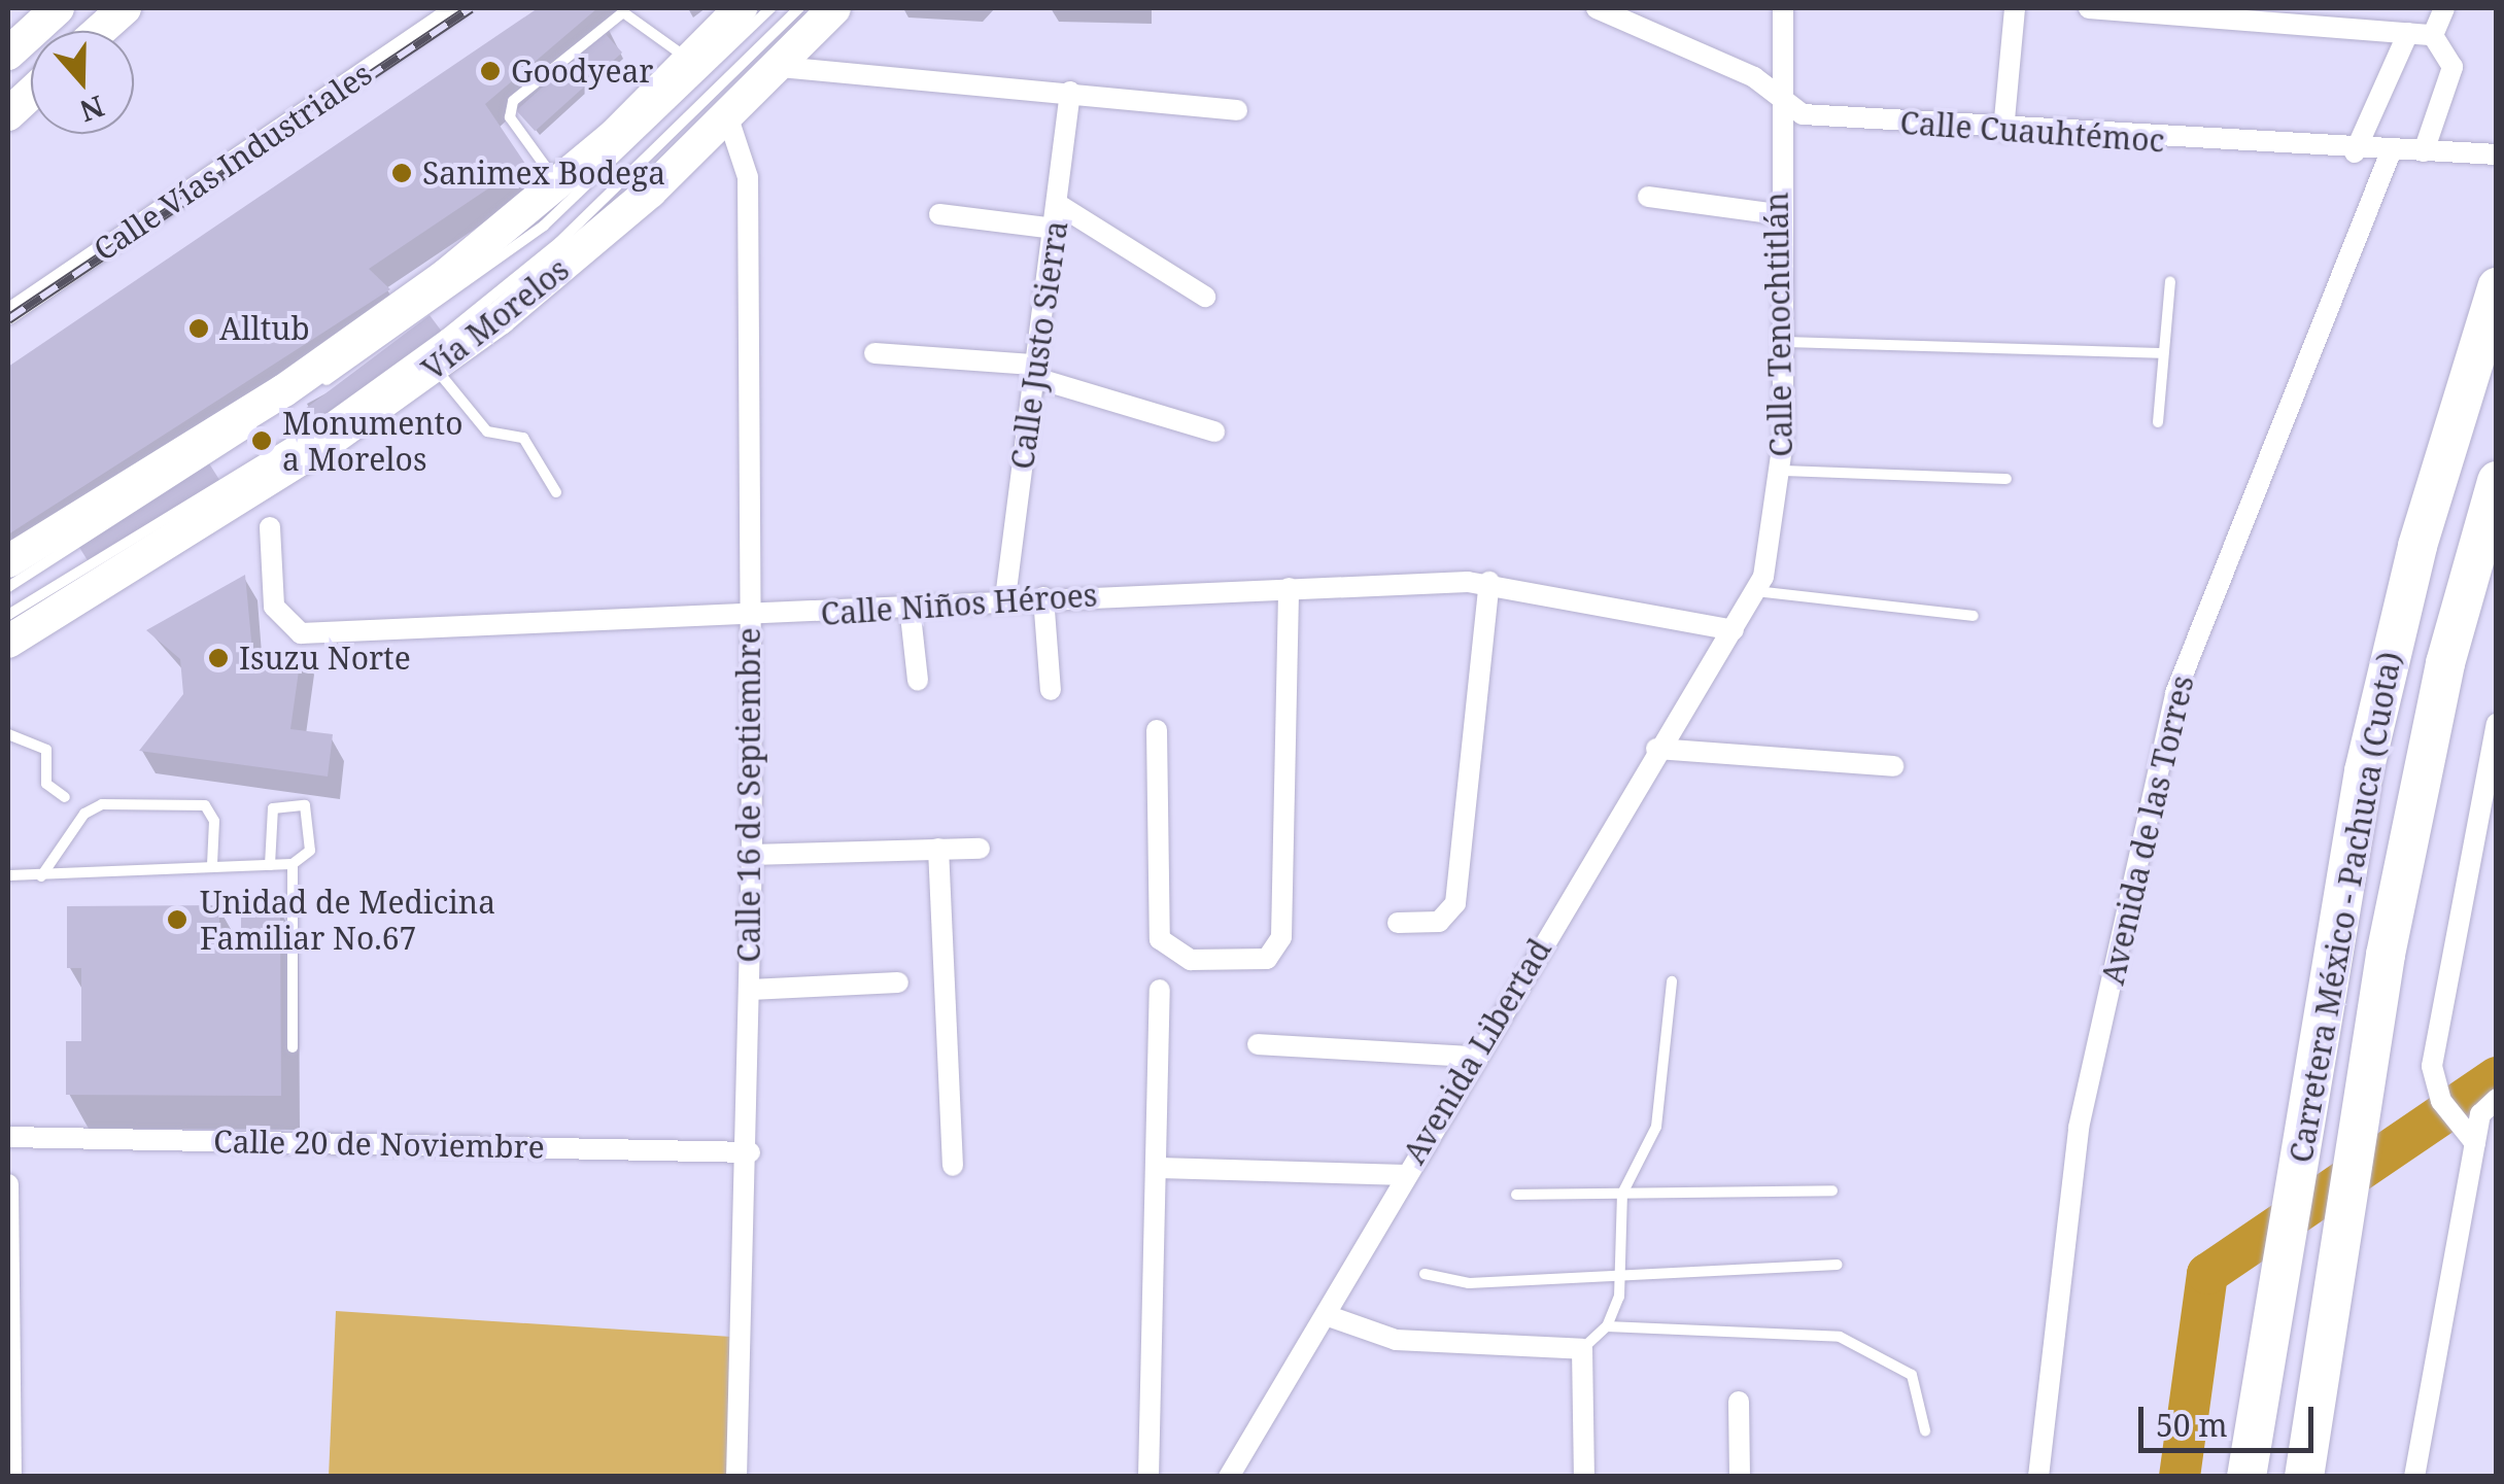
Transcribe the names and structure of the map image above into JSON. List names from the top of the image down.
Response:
{
  "streets": {
    "highway": ["Carretera México - Pachuca (Cuota)"],
    "main road": ["Vía Morelos"],
    "street": [
      "Calle Cuauhtémoc",
      "Calle Vías Industriales",
      "Calle Tenochtitlán",
      "Calle Justo Sierra",
      "Calle Niños Héroes",
      "Calle 16 de Septiembre",
      "Avenida de las Torres",
      "Avenida Libertad",
      "Calle 20 de Noviembre"
    ]
  },
  "crossings": [
    ["Calle Cuauhtémoc", "Calle Tenochtitlán"],
    ["Calle Cuauhtémoc", "Avenida de las Torres"],
    ["Vía Morelos", "Calle 16 de Septiembre"],
    ["Calle Tenochtitlán", "Calle Niños Héroes"],
    ["Calle Tenochtitlán", "Avenida Libertad"],
    ["Calle Justo Sierra", "Calle Niños Héroes"],
    ["Calle Niños Héroes", "Calle 16 de Septiembre"],
    ["Calle Niños Héroes", "Avenida Libertad"],
    ["Calle 16 de Septiembre", "Calle 20 de Noviembre"]
  ],
  "places": [
    "Goodyear",
    "Sanimex Bodega",
    "Alltub",
    "Monumento a Morelos",
    "Isuzu Norte",
    "Unidad de Medicina Familiar No.67"
  ],
  "scale_bar": "50 m",
  "north": "bottom"
}
